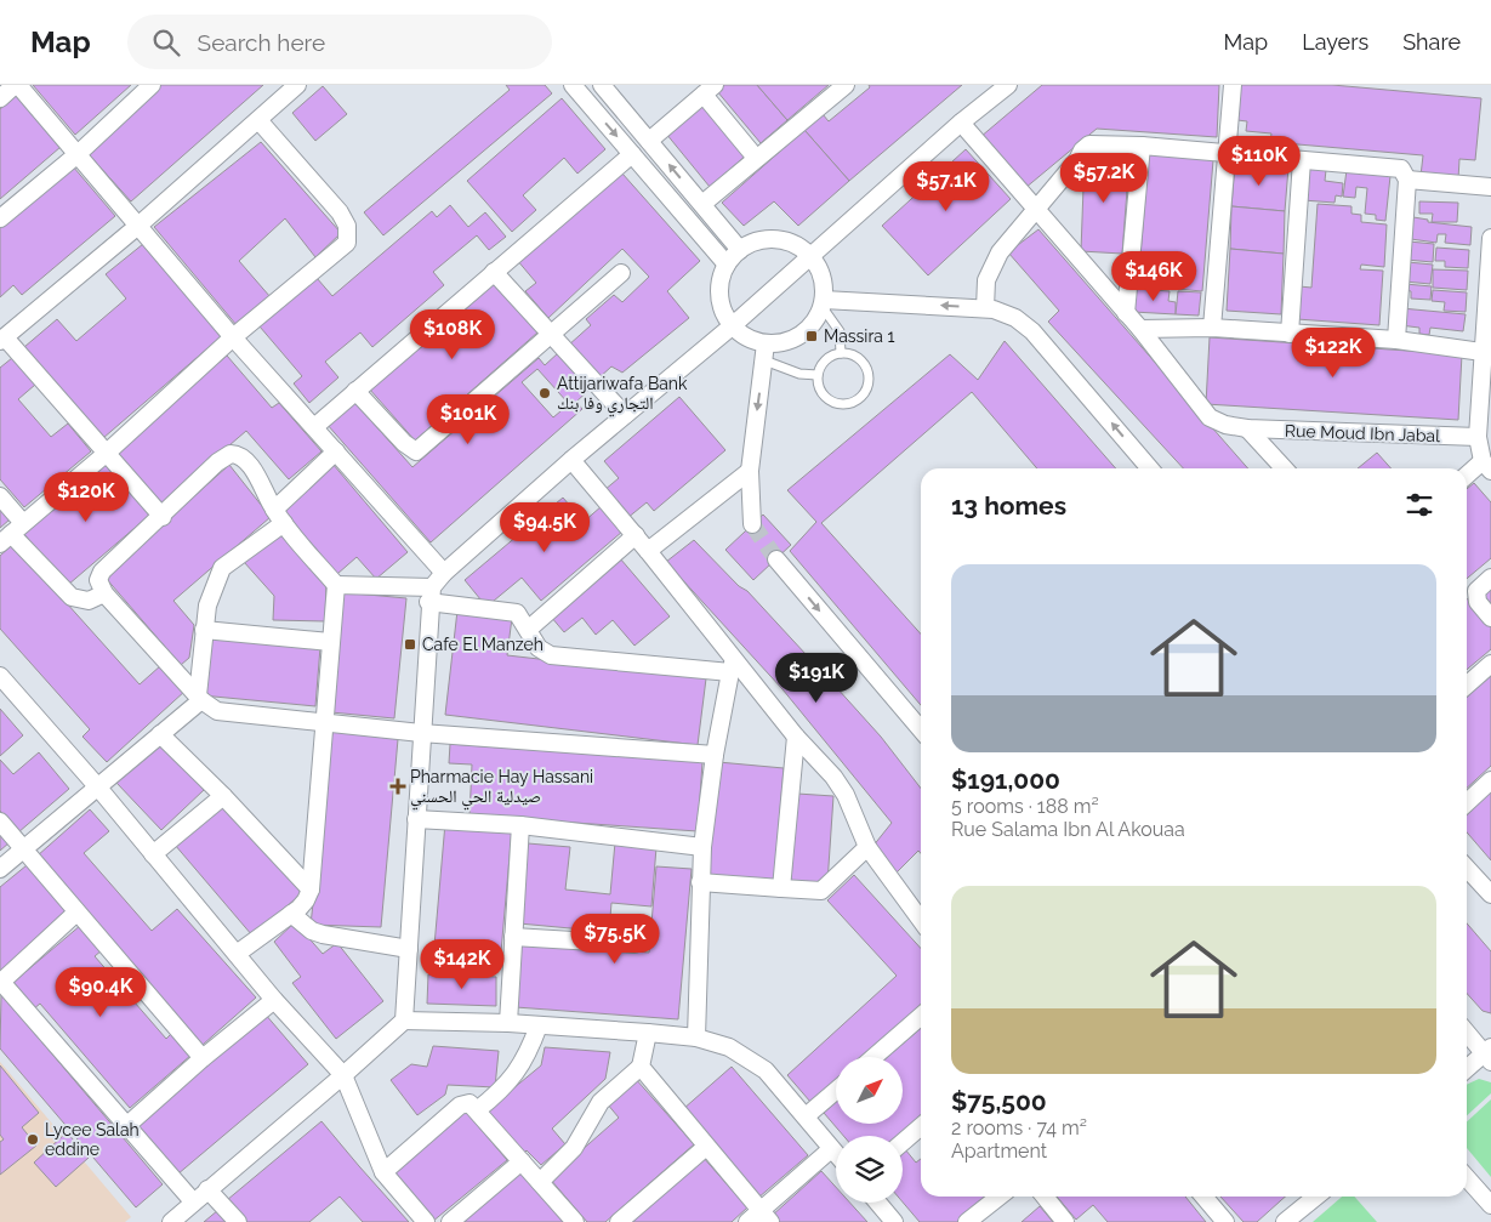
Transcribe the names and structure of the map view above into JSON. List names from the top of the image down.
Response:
{
  "streets": {
    "street": ["Rue Moud Ibn Jabal"]
  },
  "places": {
    "transit": ["Massira 1", "Cafe El Manzeh"],
    "other": ["Attijariwafa Bank التجاري وفا بنك", "Lycee Salah eddine"],
    "health": ["Pharmacie Hay Hassani صيدلية الحي الحسني"]
  },
  "north": "top right",
  "page": {
    "header": "Map",
    "search": "Search here",
    "nav": ["Map", "Layers", "Share"],
    "price": [
      "$110K",
      "$57.2K",
      "$57.1K",
      "$146K",
      "$108K",
      "$122K",
      "$101K",
      "$120K",
      "$94.5K",
      "$191K",
      "$75.5K",
      "$142K",
      "$90.4K"
    ],
    "heading": "13 homes",
    "list": [
      {
        "name": "$191,000",
        "note": "5 rooms · 188 m² · Rue Salama Ibn Al Akouaa"
      },
      {
        "name": "$75,500",
        "note": "2 rooms · 74 m² · Apartment"
      }
    ]
  }
}
